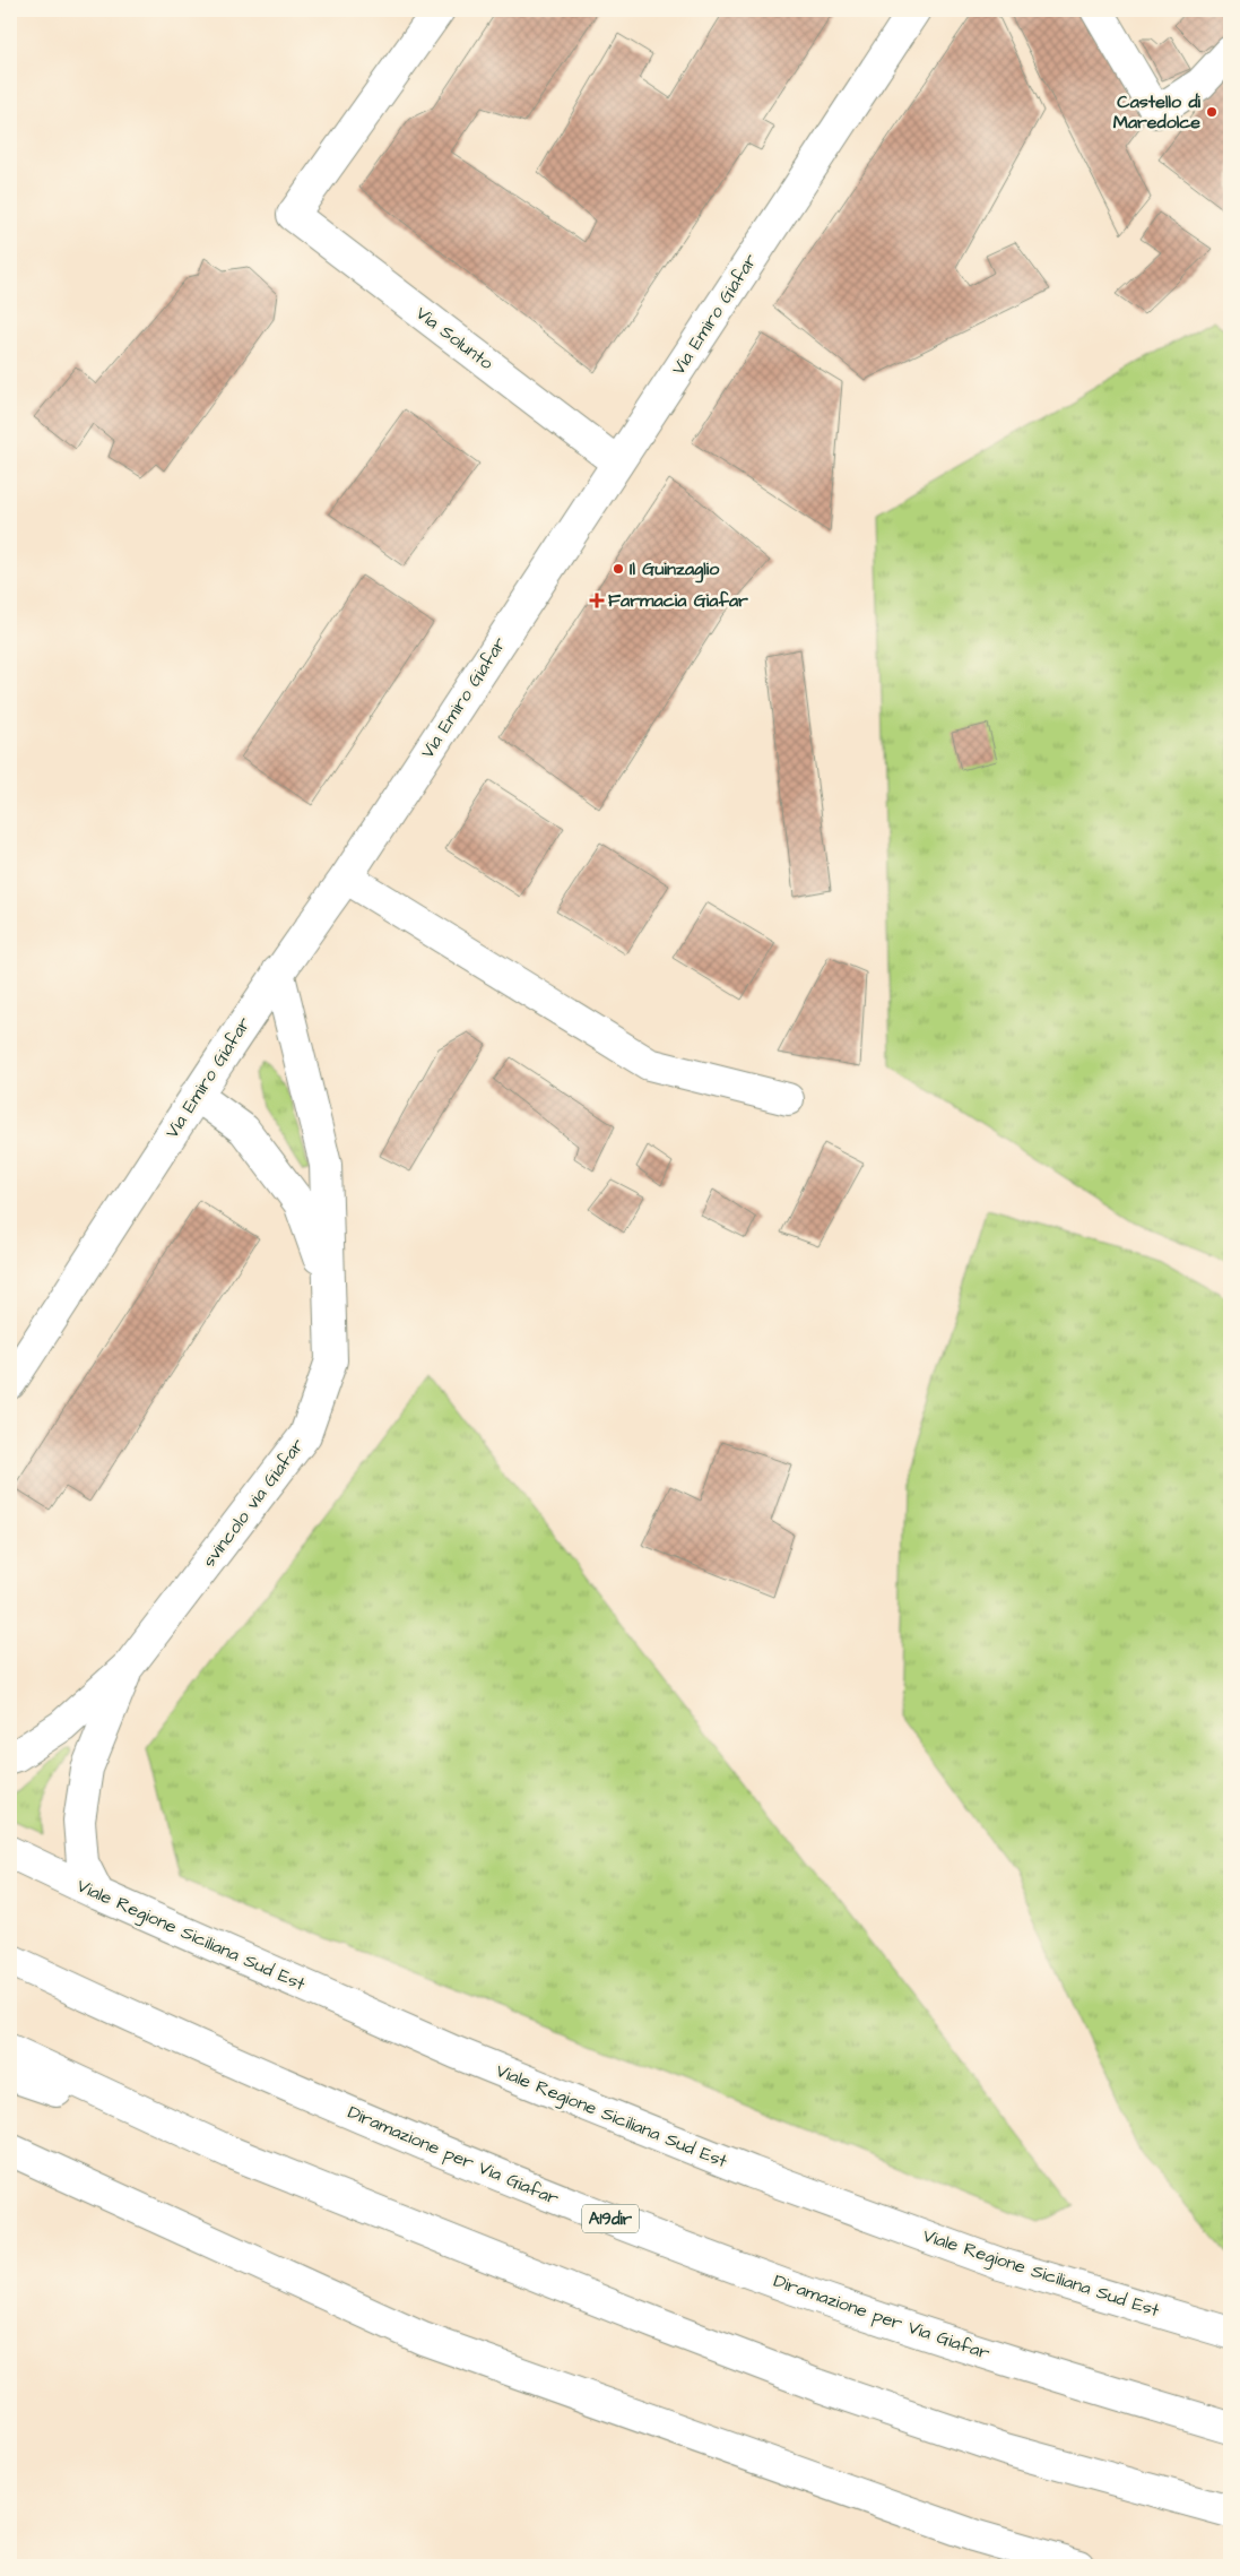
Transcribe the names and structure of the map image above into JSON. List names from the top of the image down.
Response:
{
  "streets": {
    "main road": [
      "Via Emiro Giafar",
      "Via Solunto",
      "svincolo via Giafar",
      "Viale Regione Siciliana Sud Est",
      "Diramazione per Via Giafar",
      "A19dir"
    ]
  },
  "crossings": [
    ["Via Emiro Giafar", "Via Solunto"],
    ["Via Emiro Giafar", "svincolo via Giafar"],
    ["svincolo via Giafar", "Viale Regione Siciliana Sud Est"]
  ],
  "places": {
    "other": ["Castello di Maredolce", "Il Guinzaglio"],
    "health": ["Farmacia Giafar"]
  }
}
